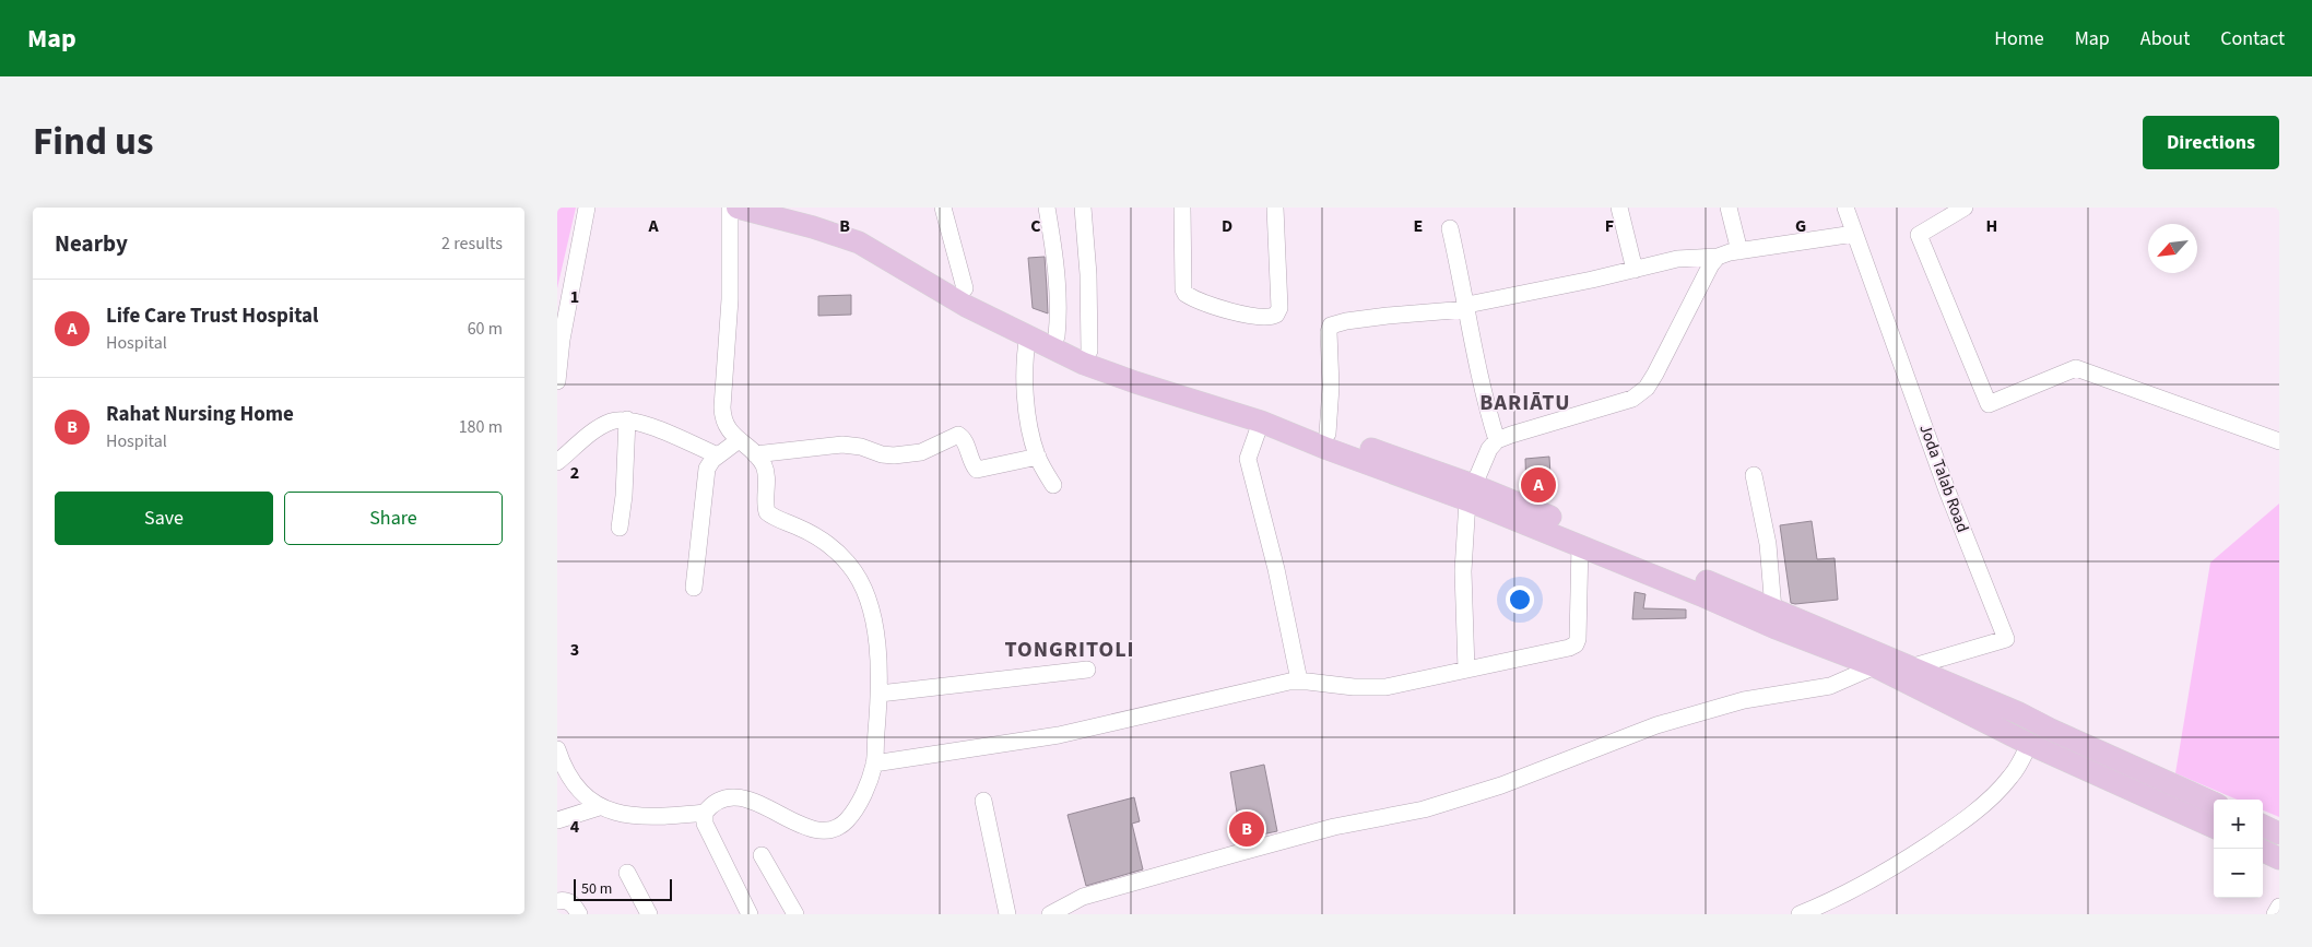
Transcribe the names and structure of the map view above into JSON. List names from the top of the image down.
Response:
{
  "streets": {
    "street": ["Joda Talab Road"]
  },
  "districts": ["BARIĀTU", "TONGRITOLI"],
  "scale_bar": "50 m",
  "north": "bottom left",
  "page": {
    "header": "Map",
    "nav": [
      "Home",
      "Map",
      "About",
      "Contact"
    ],
    "title": "Find us",
    "buttons": [
      "Directions",
      ["Save", "Share"]
    ],
    "heading": ["Nearby", "2 results"],
    "list": [
      {
        "mark": "A",
        "name": "Life Care Trust Hospital",
        "note": "Hospital",
        "value": "60 m"
      },
      {
        "mark": "B",
        "name": "Rahat Nursing Home",
        "note": "Hospital",
        "value": "180 m"
      }
    ],
    "pins": ["A", "B"],
    "map_buttons": ["+", "−"],
    "scale": "50 m"
  },
  "grid": {
    "columns": [
      "A",
      "B",
      "C",
      "D",
      "E",
      "F",
      "G",
      "H"
    ],
    "rows": [
      "1",
      "2",
      "3",
      "4"
    ]
  }
}
